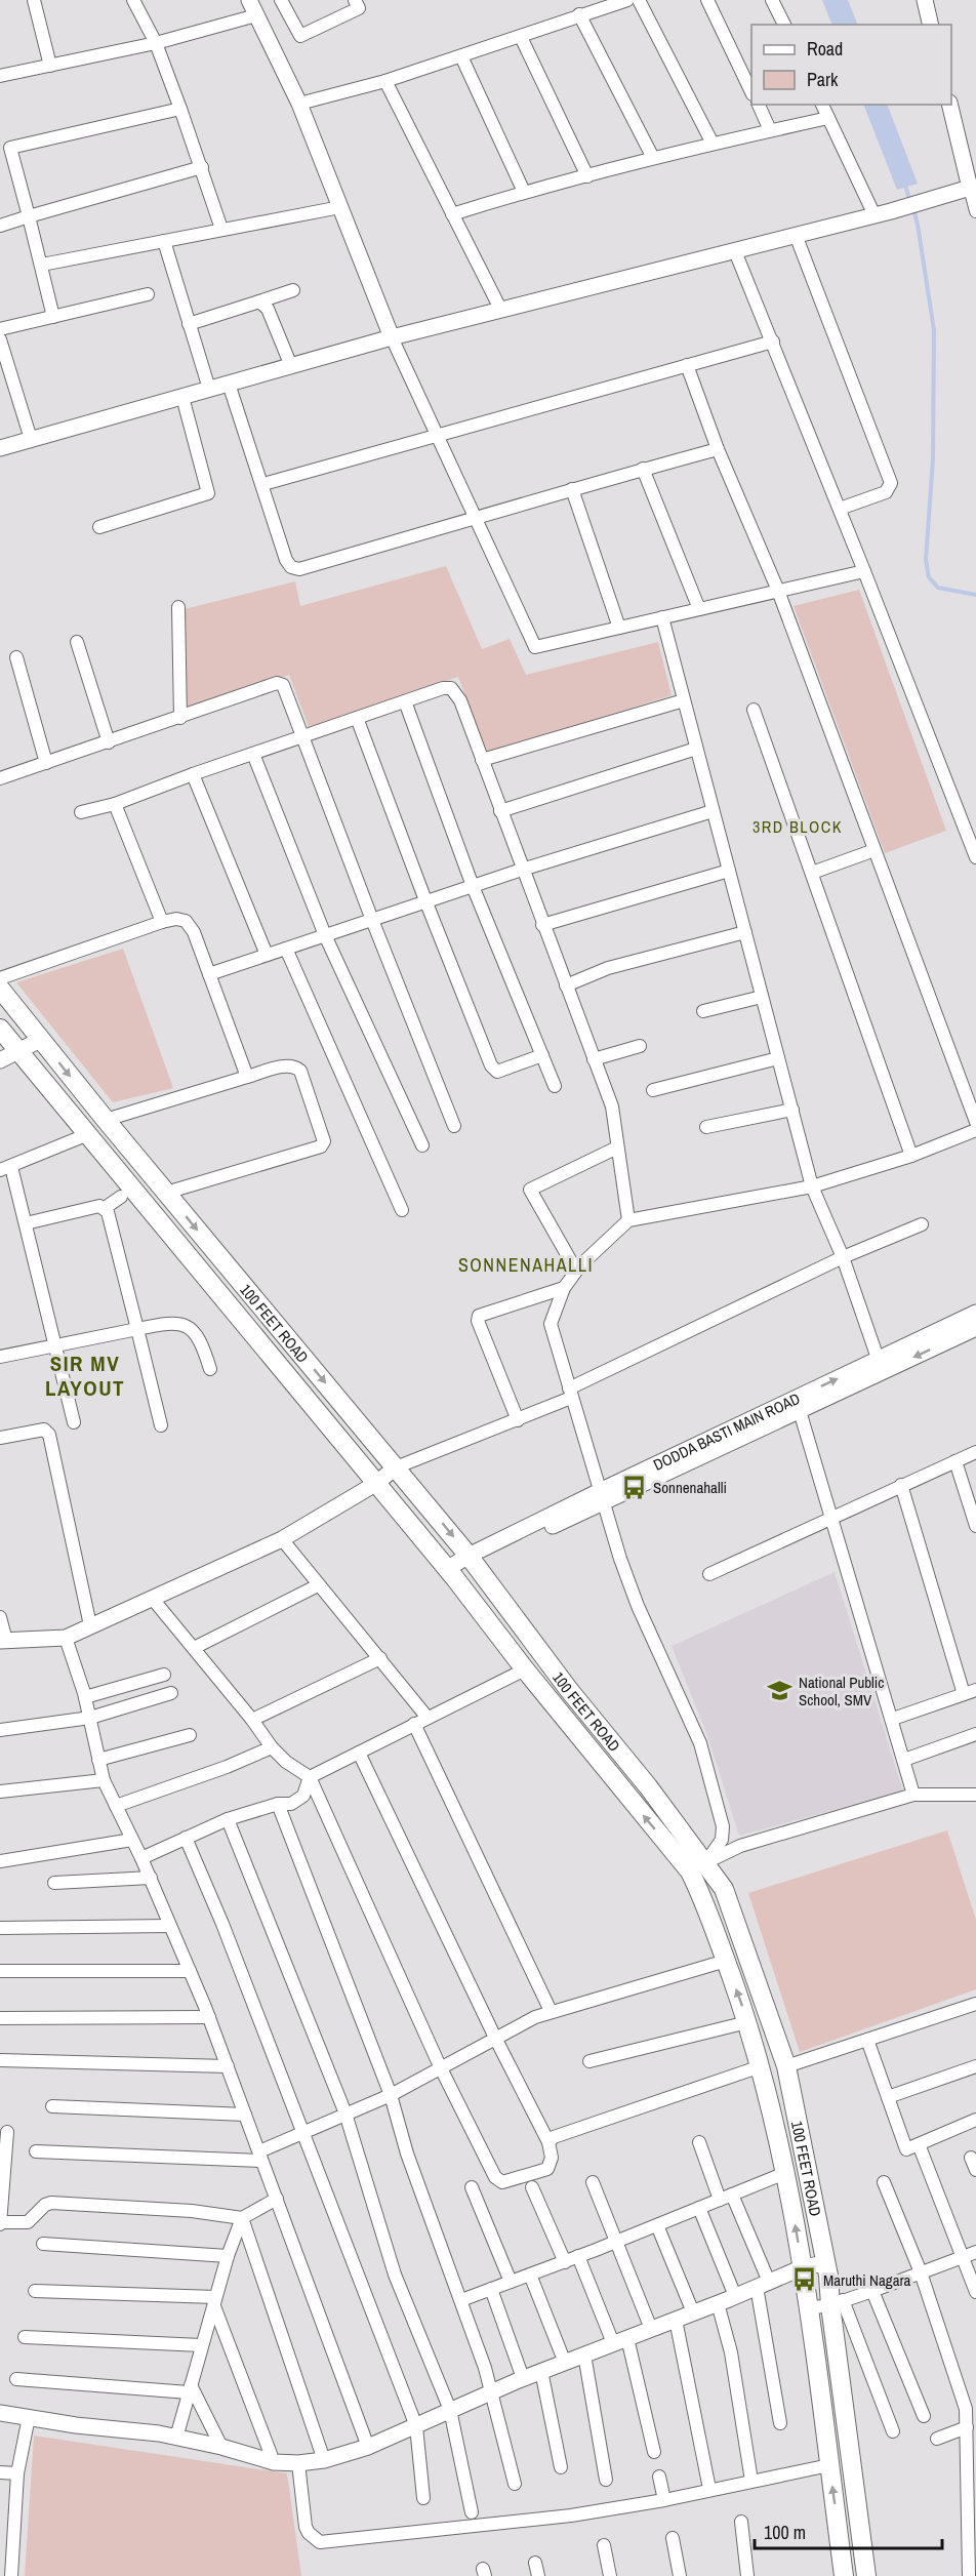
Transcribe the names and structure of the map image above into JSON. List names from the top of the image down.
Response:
{
  "streets": {
    "main road": ["100 FEET ROAD"],
    "street": ["DODDA BASTI MAIN ROAD"]
  },
  "crossings": [
    ["100 FEET ROAD", "DODDA BASTI MAIN ROAD"]
  ],
  "districts": ["3RD BLOCK", "SONNENAHALLI", "SIR MV LAYOUT"],
  "places": {
    "bus stop": ["Sonnenahalli", "Maruthi Nagara"],
    "school or university": ["National Public School, SMV"]
  },
  "legend": ["Road", "Park"],
  "scale_bar": "100 m"
}
